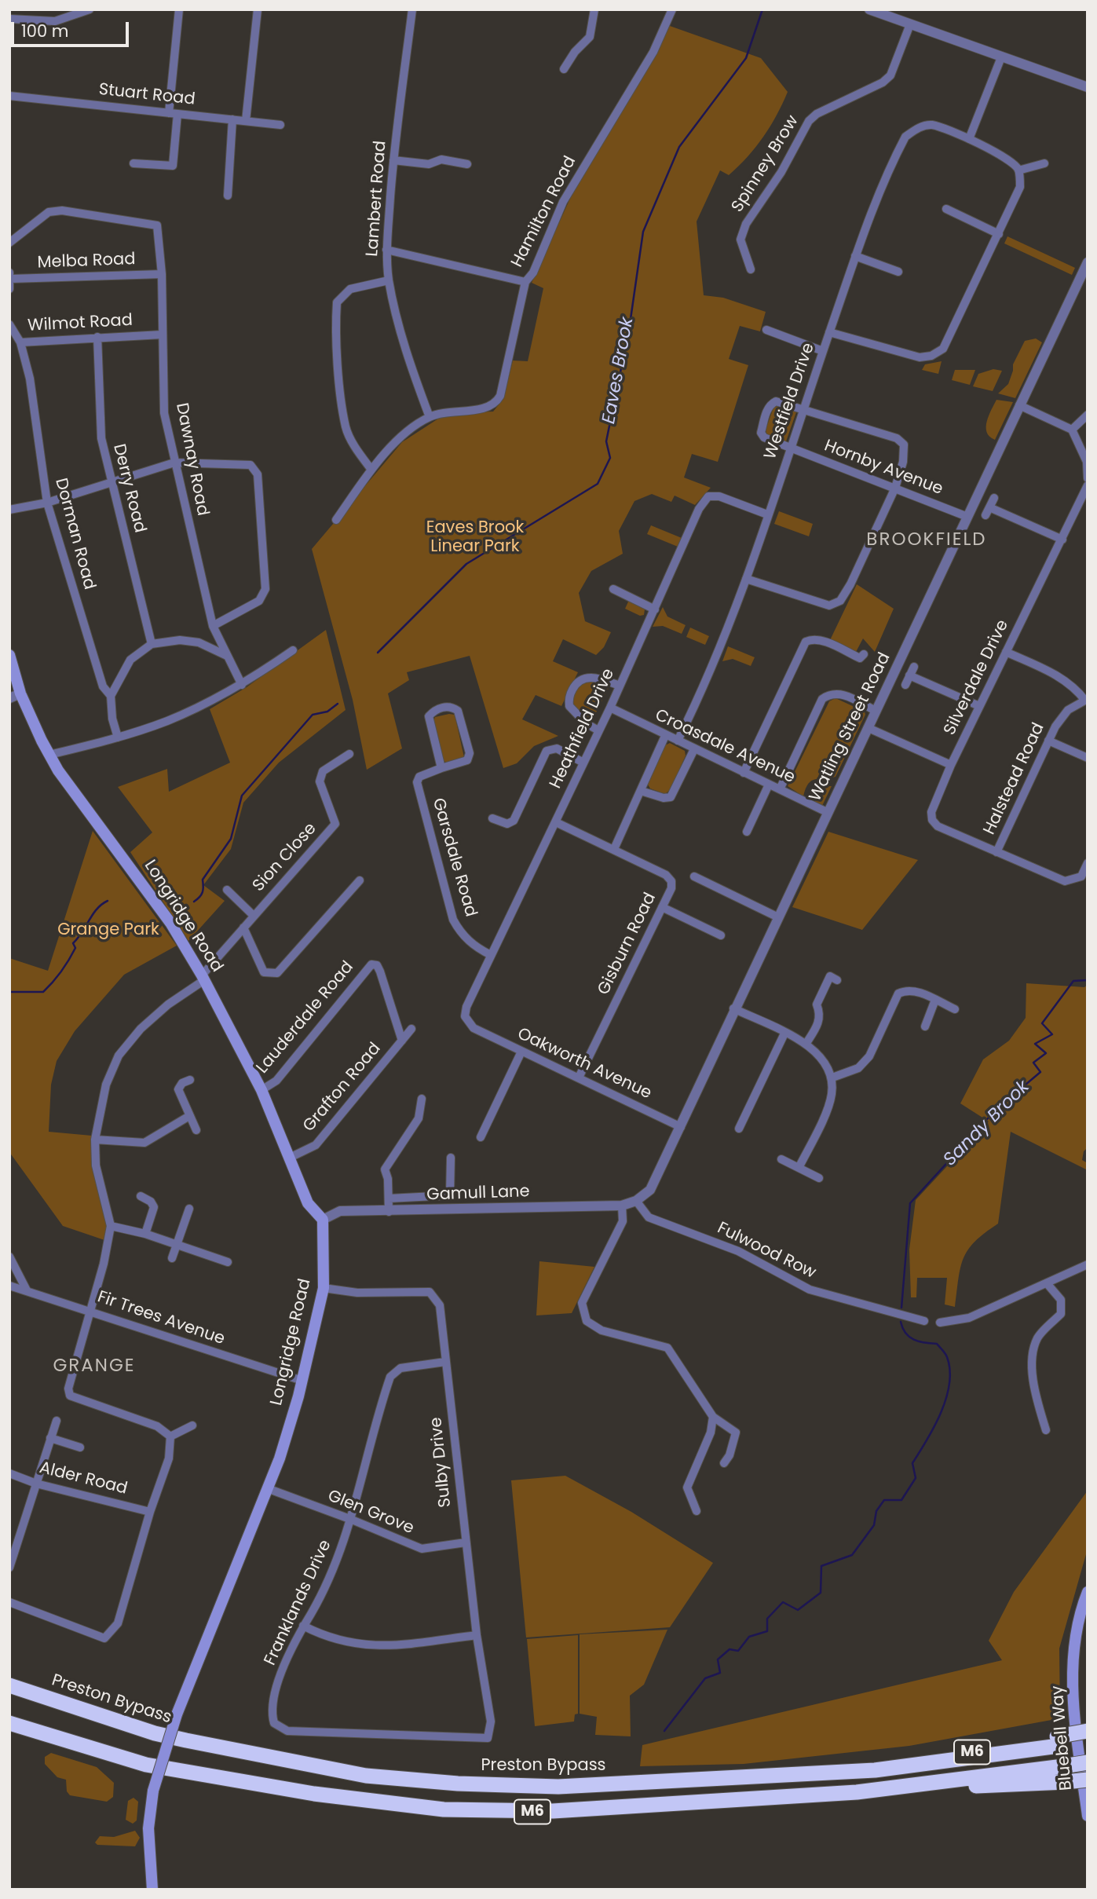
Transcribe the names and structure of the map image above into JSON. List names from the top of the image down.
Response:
{
  "streets": {
    "highway": ["Preston Bypass", "M6"],
    "main road": ["Longridge Road", "Bluebell Way"],
    "street": [
      "Stuart Road",
      "Spinney Brow",
      "Lambert Road",
      "Hamilton Road",
      "Melba Road",
      "Wilmot Road",
      "Westfield Drive",
      "Dawnay Road",
      "Hornby Avenue",
      "Derry Road",
      "Dorman Road",
      "Silverdale Drive",
      "Watling Street Road",
      "Heathfield Drive",
      "Croasdale Avenue",
      "Halstead Road",
      "Sion Close",
      "Garsdale Road",
      "Gisburn Road",
      "Lauderdale Road",
      "Oakworth Avenue",
      "Grafton Road",
      "Gamull Lane",
      "Fulwood Row",
      "Fir Trees Avenue",
      "Sulby Drive",
      "Alder Road",
      "Glen Grove",
      "Franklands Drive"
    ]
  },
  "crossings": [
    ["Lambert Road", "Hamilton Road"],
    ["Melba Road", "Dawnay Road"],
    ["Wilmot Road", "Dawnay Road"],
    ["Wilmot Road", "Derry Road"],
    ["Wilmot Road", "Dorman Road"],
    ["Westfield Drive", "Hornby Avenue"],
    ["Westfield Drive", "Heathfield Drive"],
    ["Westfield Drive", "Croasdale Avenue"],
    ["Hornby Avenue", "Watling Street Road"],
    ["Silverdale Drive", "Halstead Road"],
    ["Watling Street Road", "Croasdale Avenue"],
    ["Watling Street Road", "Oakworth Avenue"],
    ["Watling Street Road", "Gamull Lane"],
    ["Watling Street Road", "Fulwood Row"],
    ["Heathfield Drive", "Croasdale Avenue"],
    ["Heathfield Drive", "Garsdale Road"],
    ["Heathfield Drive", "Gisburn Road"],
    ["Heathfield Drive", "Oakworth Avenue"],
    ["Sion Close", "Longridge Road"],
    ["Longridge Road", "Lauderdale Road"],
    ["Longridge Road", "Grafton Road"],
    ["Longridge Road", "Gamull Lane"],
    ["Longridge Road", "Fir Trees Avenue"],
    ["Longridge Road", "Sulby Drive"],
    ["Longridge Road", "Glen Grove"],
    ["Gisburn Road", "Oakworth Avenue"],
    ["Lauderdale Road", "Grafton Road"],
    ["Gamull Lane", "Fulwood Row"],
    ["Sulby Drive", "Glen Grove"],
    ["Sulby Drive", "Franklands Drive"],
    ["Glen Grove", "Franklands Drive"],
    ["Preston Bypass", "M6"]
  ],
  "districts": ["BROOKFIELD", "GRANGE"],
  "water": ["Eaves Brook", "Sandy Brook"],
  "parks": ["Eaves Brook Linear Park", "Grange Park"],
  "scale_bar": "100 m"
}
